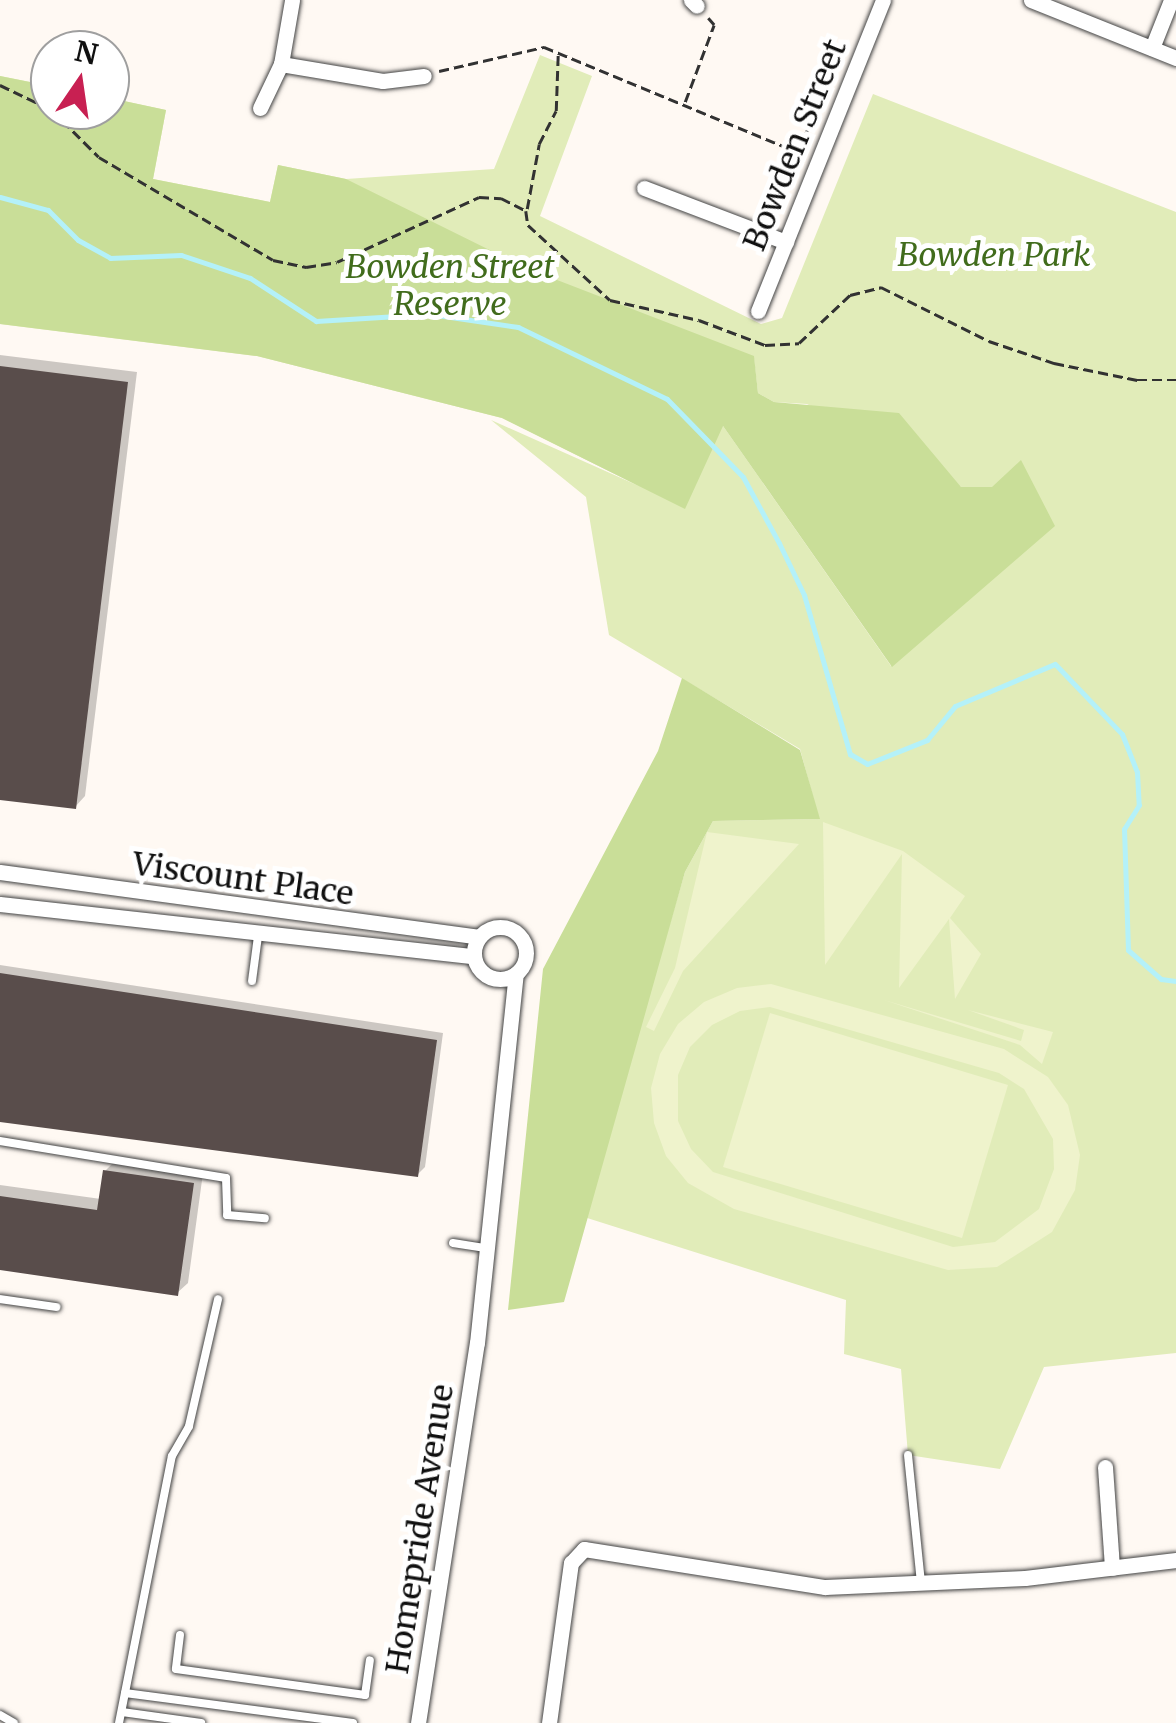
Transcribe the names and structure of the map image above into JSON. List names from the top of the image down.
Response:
{
  "streets": {
    "street": ["Bowden Street", "Viscount Place", "Homepride Avenue"]
  },
  "parks": ["Bowden Park", "Bowden Street Reserve"],
  "north": "top"
}
